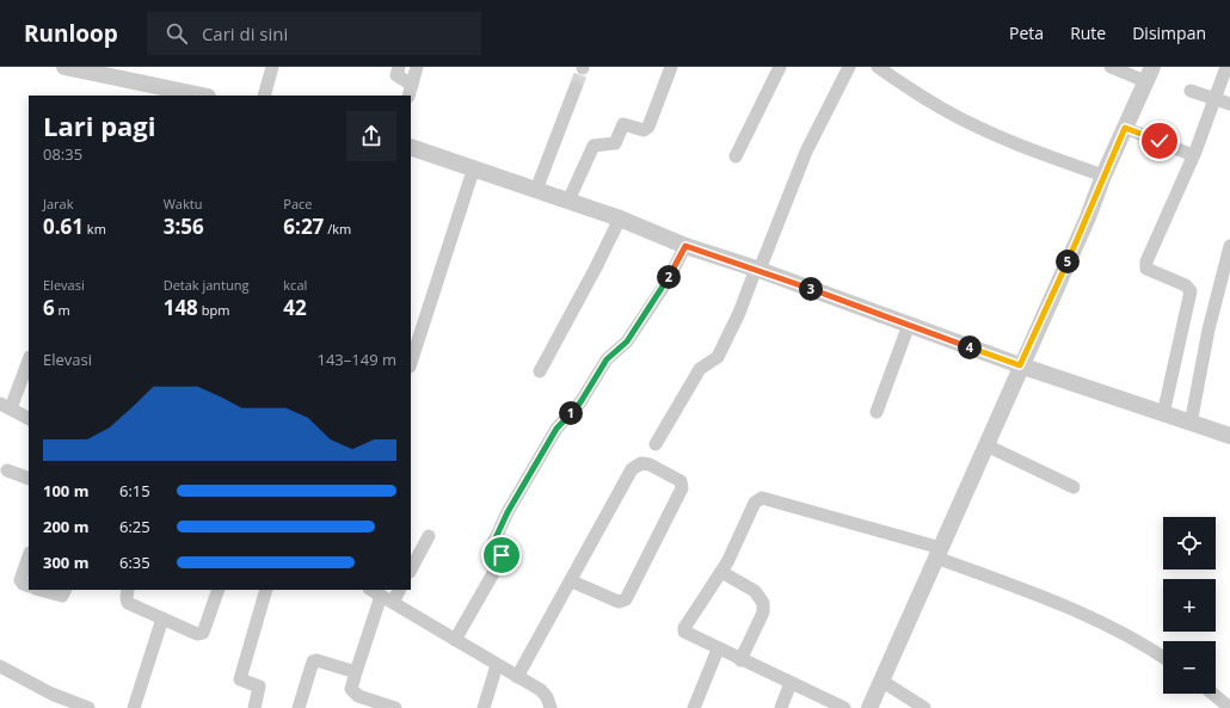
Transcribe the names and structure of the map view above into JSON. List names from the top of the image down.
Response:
{
  "page": {
    "header": "Runloop",
    "search": "Cari di sini",
    "nav": ["Peta", "Rute", "Disimpan"],
    "heading": ["Lari pagi", "08:35"],
    "stats": [
      ["Jarak", "0.61 km"],
      ["Waktu", "3:56"],
      ["Pace", "6:27 /km"],
      ["Elevasi", "6 m"],
      ["Detak jantung", "148 bpm"],
      ["kcal", "42"]
    ],
    "pins": [
      "5",
      "2",
      "3",
      "4",
      "1"
    ],
    "chart": ["Elevasi", "143–149 m"],
    "list": [
      {
        "name": "100 m",
        "note": "6:15"
      },
      {
        "name": "200 m",
        "note": "6:25"
      },
      {
        "name": "300 m",
        "note": "6:35"
      }
    ],
    "map_buttons": ["+", "−"]
  }
}
